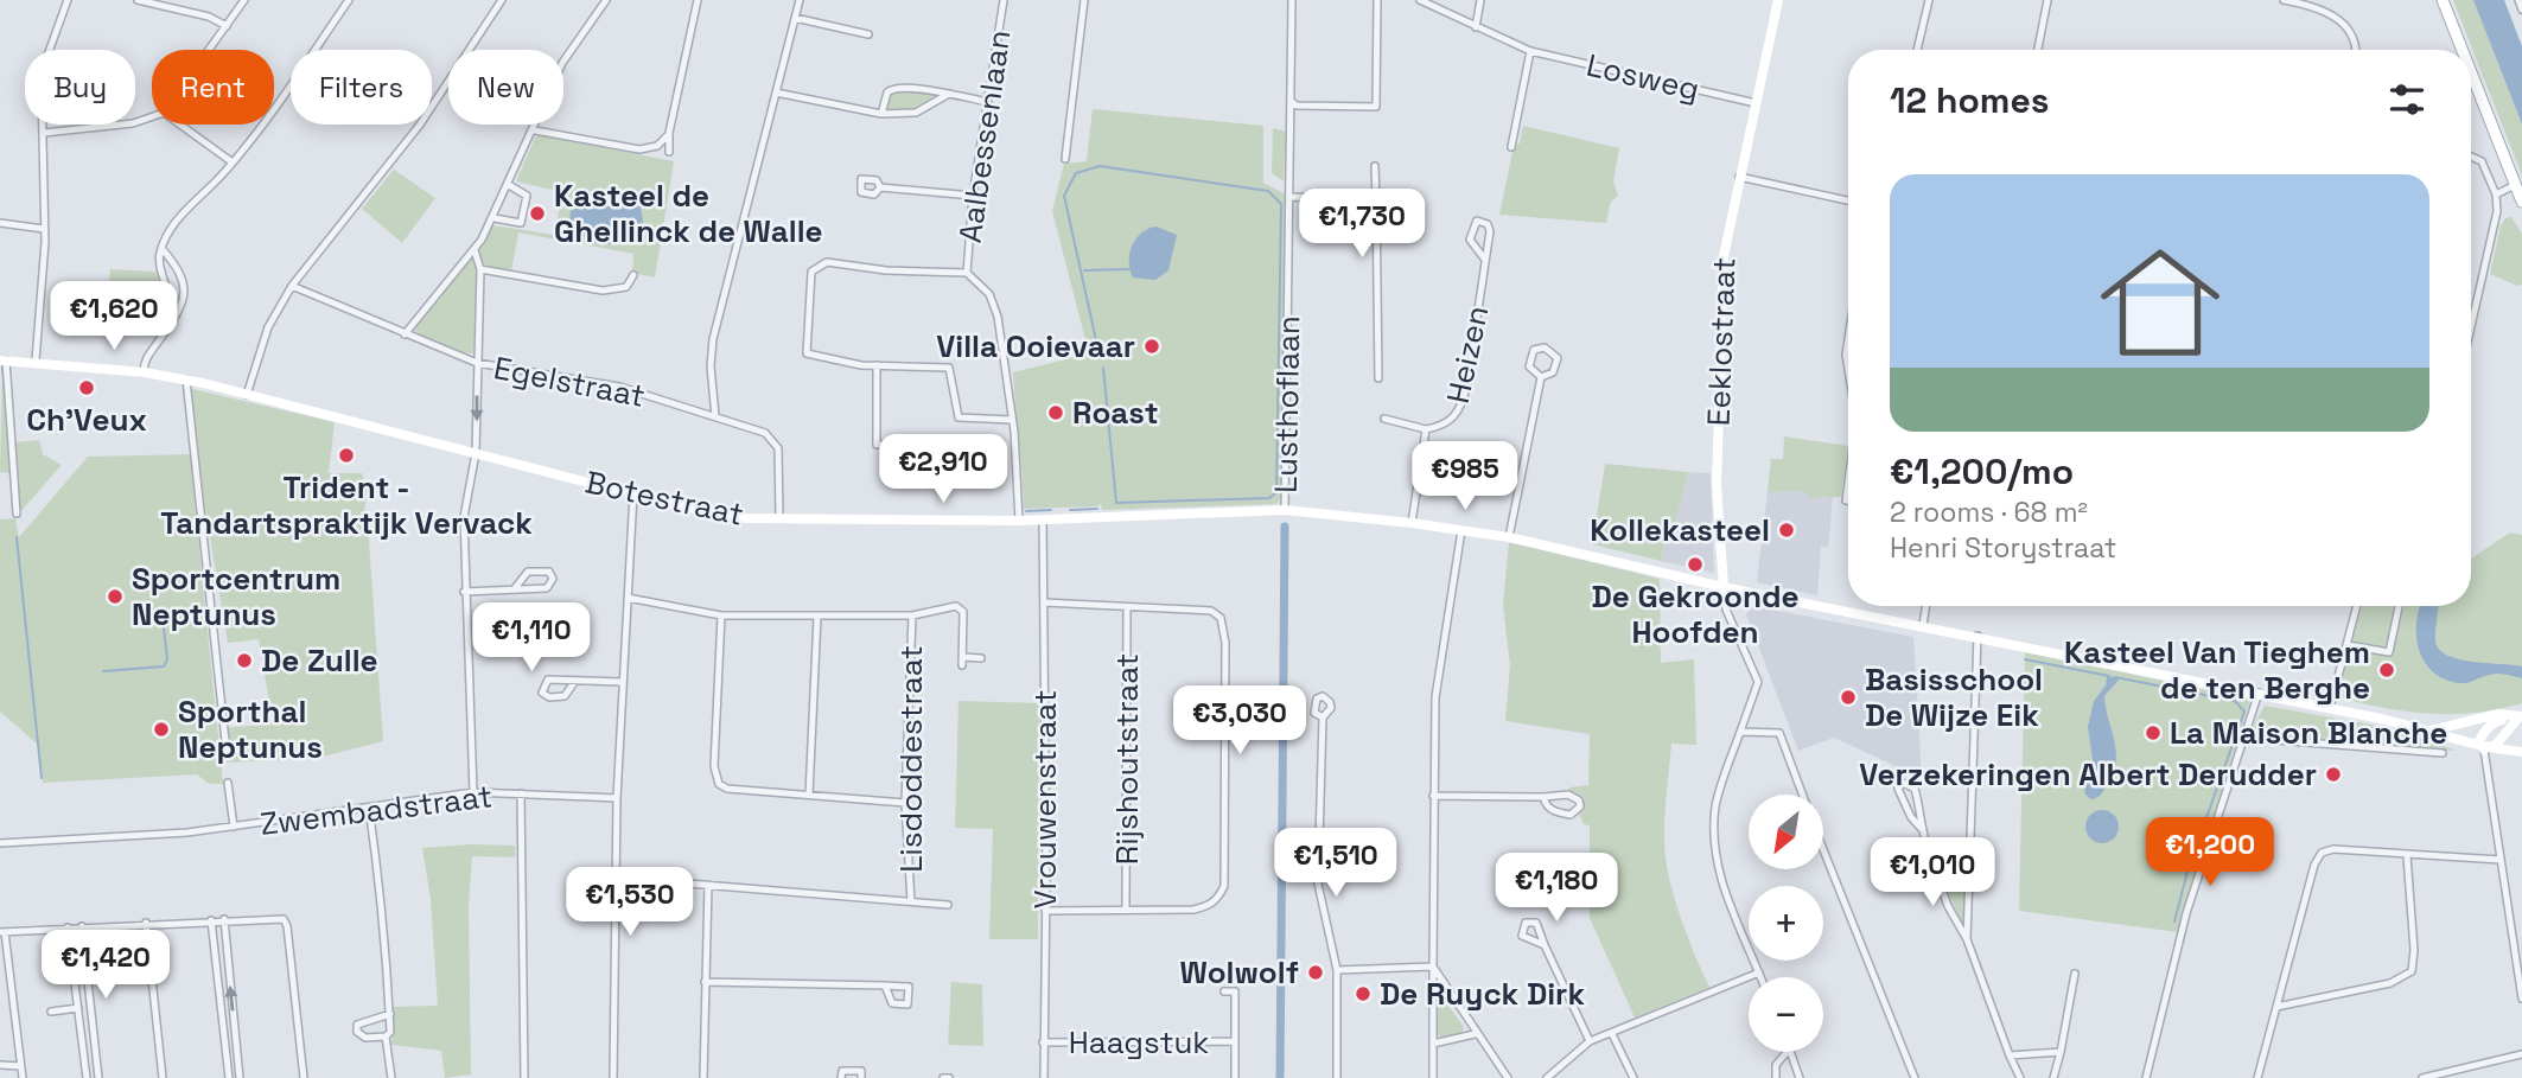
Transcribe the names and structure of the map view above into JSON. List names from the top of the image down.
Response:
{
  "streets": {
    "street": [
      "Losweg",
      "Aalbessenlaan",
      "Eeklostraat",
      "Heizen",
      "Egelstraat",
      "Lusthoflaan",
      "Botestraat",
      "Lisdoddestraat",
      "Rijshoutstraat",
      "Vrouwenstraat",
      "Zwembadstraat",
      "Haagstuk"
    ]
  },
  "crossings": [
    ["Losweg", "Eeklostraat"],
    ["Eeklostraat", "Botestraat"],
    ["Heizen", "Botestraat"],
    ["Egelstraat", "Botestraat"],
    ["Lusthoflaan", "Botestraat"],
    ["Botestraat", "Vrouwenstraat"],
    ["Vrouwenstraat", "Haagstuk"]
  ],
  "places": [
    "Kasteel de Ghellinck de Walle",
    "Villa Ooievaar",
    "Ch'Veux",
    "Roast",
    "Trident - Tandartspraktijk Vervack",
    "Kollekasteel",
    "De Gekroonde Hoofden",
    "Sportcentrum Neptunus",
    "De Zulle",
    "Kasteel Van Tieghem de ten Berghe",
    "Basisschool De Wijze Eik",
    "Sporthal Neptunus",
    "La Maison Blanche",
    "Verzekeringen Albert Derudder",
    "Wolwolf",
    "De Ruyck Dirk"
  ],
  "north": "bottom left",
  "page": {
    "chip": [
      "Buy",
      "Rent",
      "Filters",
      "New"
    ],
    "heading": "12 homes",
    "list": [
      {
        "name": "€1,200/mo",
        "note": "2 rooms · 68 m² · Henri Storystraat"
      }
    ],
    "price": [
      "€1,730",
      "€1,620",
      "€2,910",
      "€985",
      "€1,110",
      "€3,030",
      "€1,200",
      "€1,510",
      "€1,010",
      "€1,180",
      "€1,530",
      "€1,420"
    ],
    "map_buttons": ["+", "−"]
  }
}
